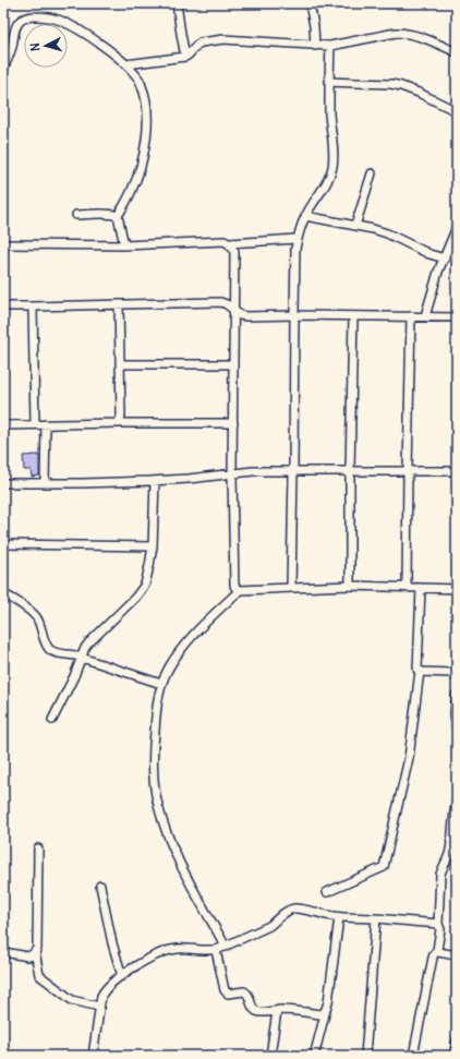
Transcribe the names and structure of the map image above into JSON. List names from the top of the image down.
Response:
{
  "north": "left"
}
